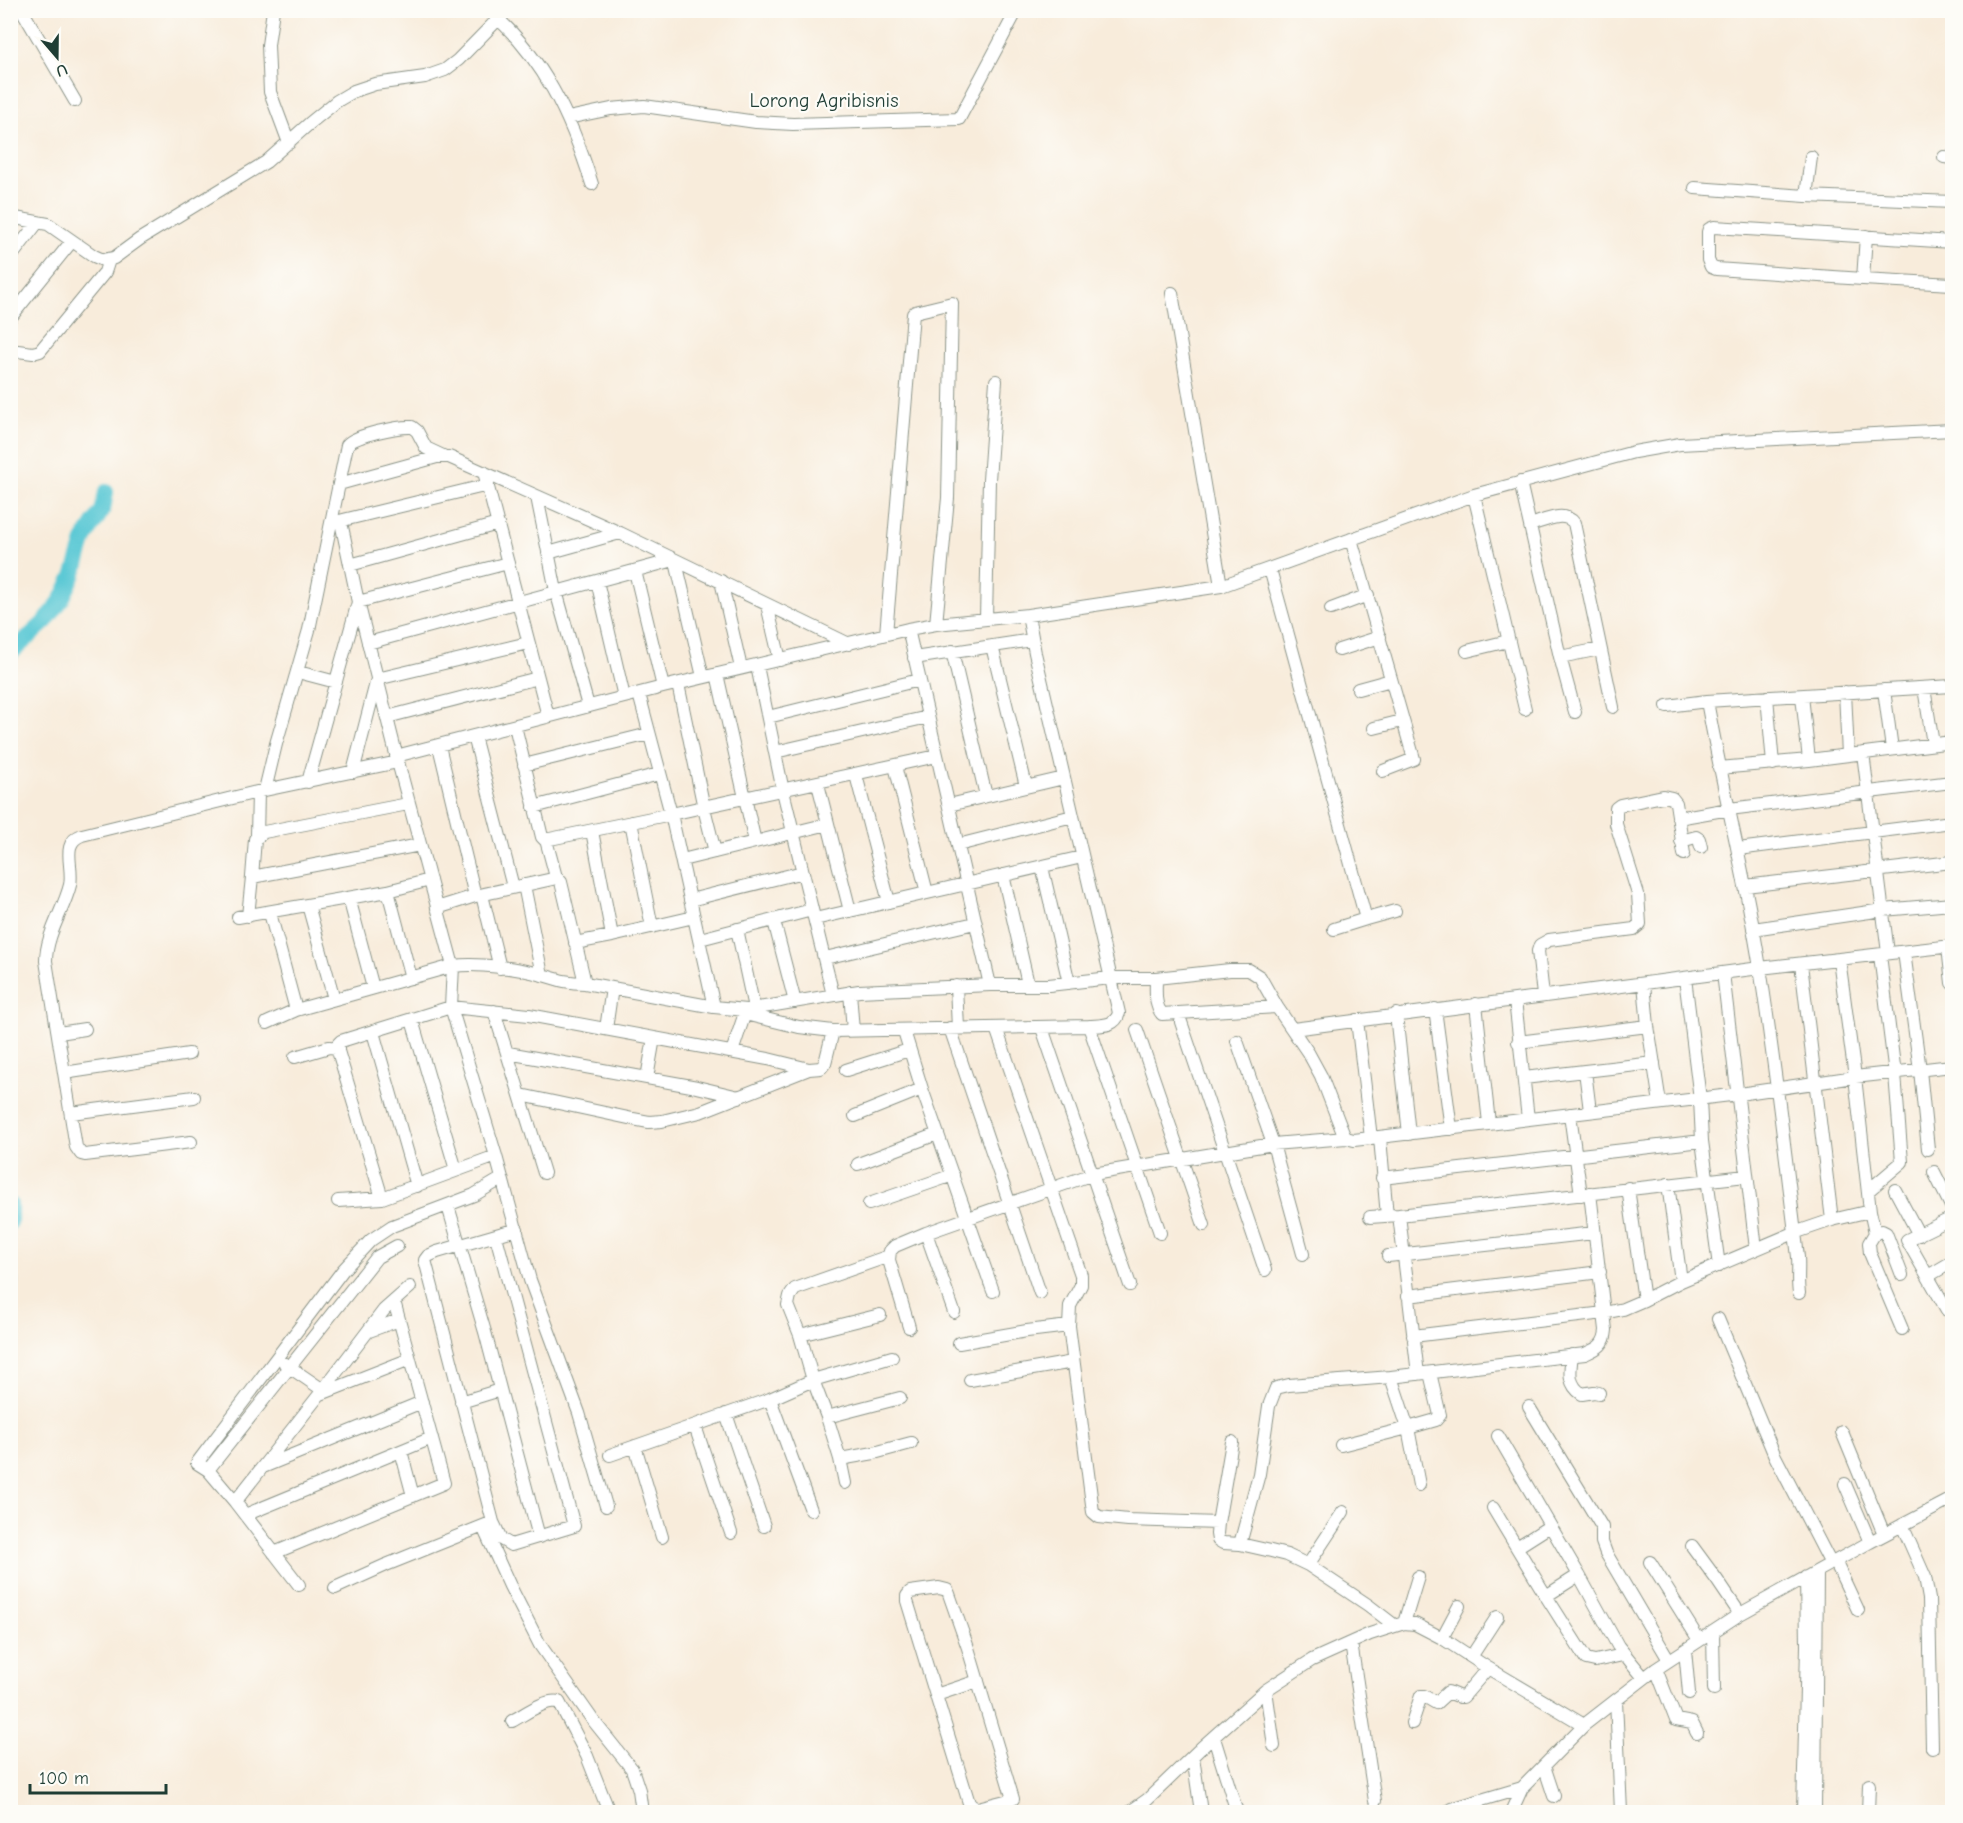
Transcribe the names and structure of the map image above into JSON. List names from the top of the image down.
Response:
{
  "streets": {
    "street": ["Lorong Agribisnis"]
  },
  "scale_bar": "100 m",
  "north": "bottom"
}
